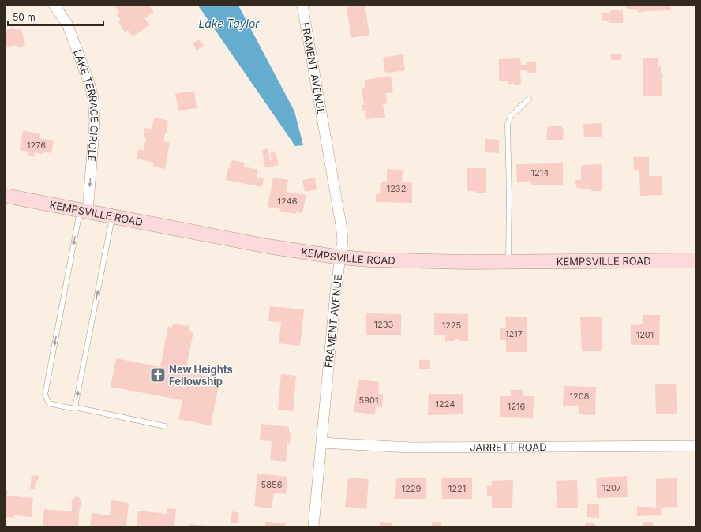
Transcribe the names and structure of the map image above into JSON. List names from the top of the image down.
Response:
{
  "streets": {
    "main road": ["KEMPSVILLE ROAD"],
    "street": ["FRAMENT AVENUE", "LAKE TERRACE CIRCLE", "JARRETT ROAD"]
  },
  "crossings": [
    ["FRAMENT AVENUE", "KEMPSVILLE ROAD"],
    ["FRAMENT AVENUE", "JARRETT ROAD"],
    ["LAKE TERRACE CIRCLE", "KEMPSVILLE ROAD"]
  ],
  "one_way": ["LAKE TERRACE CIRCLE"],
  "water": ["Lake Taylor"],
  "places": {
    "church": ["New Heights Fellowship"]
  },
  "house_numbers": [
    "1276",
    "1214",
    "1232",
    "1246",
    "1233",
    "1225",
    "1217",
    "1201",
    "1208",
    "5901",
    "1224",
    "1216",
    "5856",
    "1207",
    "1229",
    "1221"
  ],
  "scale_bar": "50 m"
}
